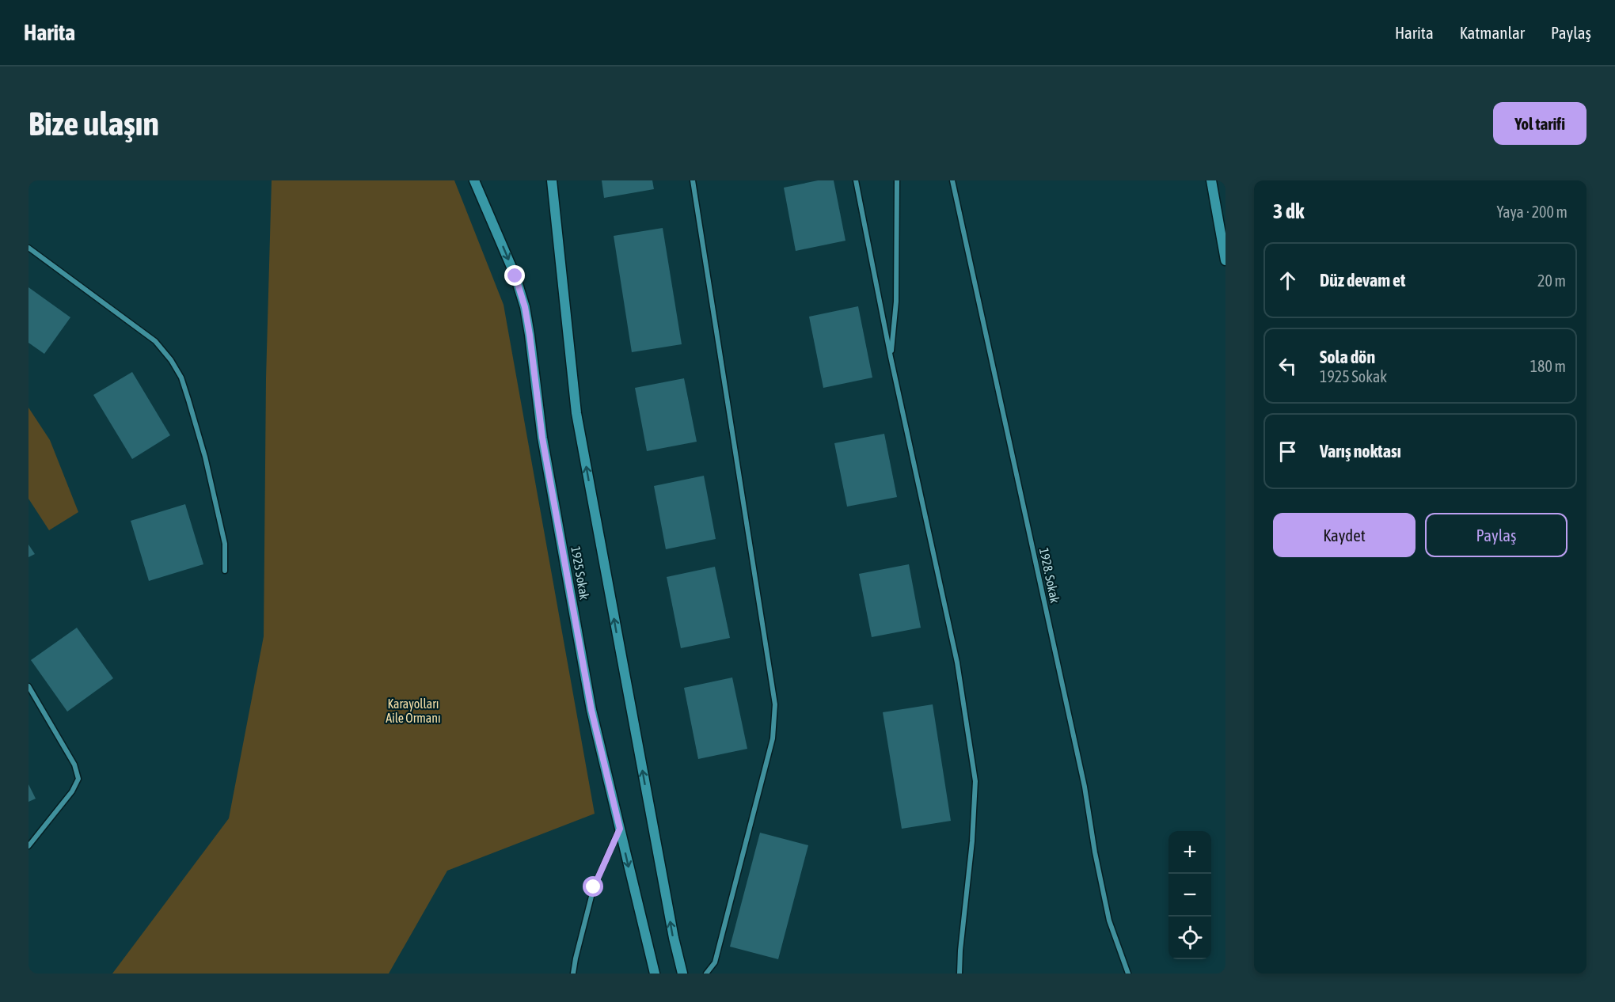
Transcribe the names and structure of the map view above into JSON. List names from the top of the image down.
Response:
{
  "streets": {
    "main road": ["1925 Sokak"],
    "street": ["1928. Sokak"]
  },
  "parks": ["Karayolları Aile Ormanı"],
  "page": {
    "header": "Harita",
    "nav": ["Harita", "Katmanlar", "Paylaş"],
    "buttons": [
      "Yol tarifi",
      ["Kaydet", "Paylaş"]
    ],
    "title": "Bize ulaşın",
    "heading": ["3 dk", "Yaya · 200 m"],
    "list": [
      ["Düz devam et", "20 m"],
      ["Sola dön", "1925 Sokak", "180 m"],
      "Varış noktası"
    ],
    "map_buttons": ["+", "−"]
  }
}
